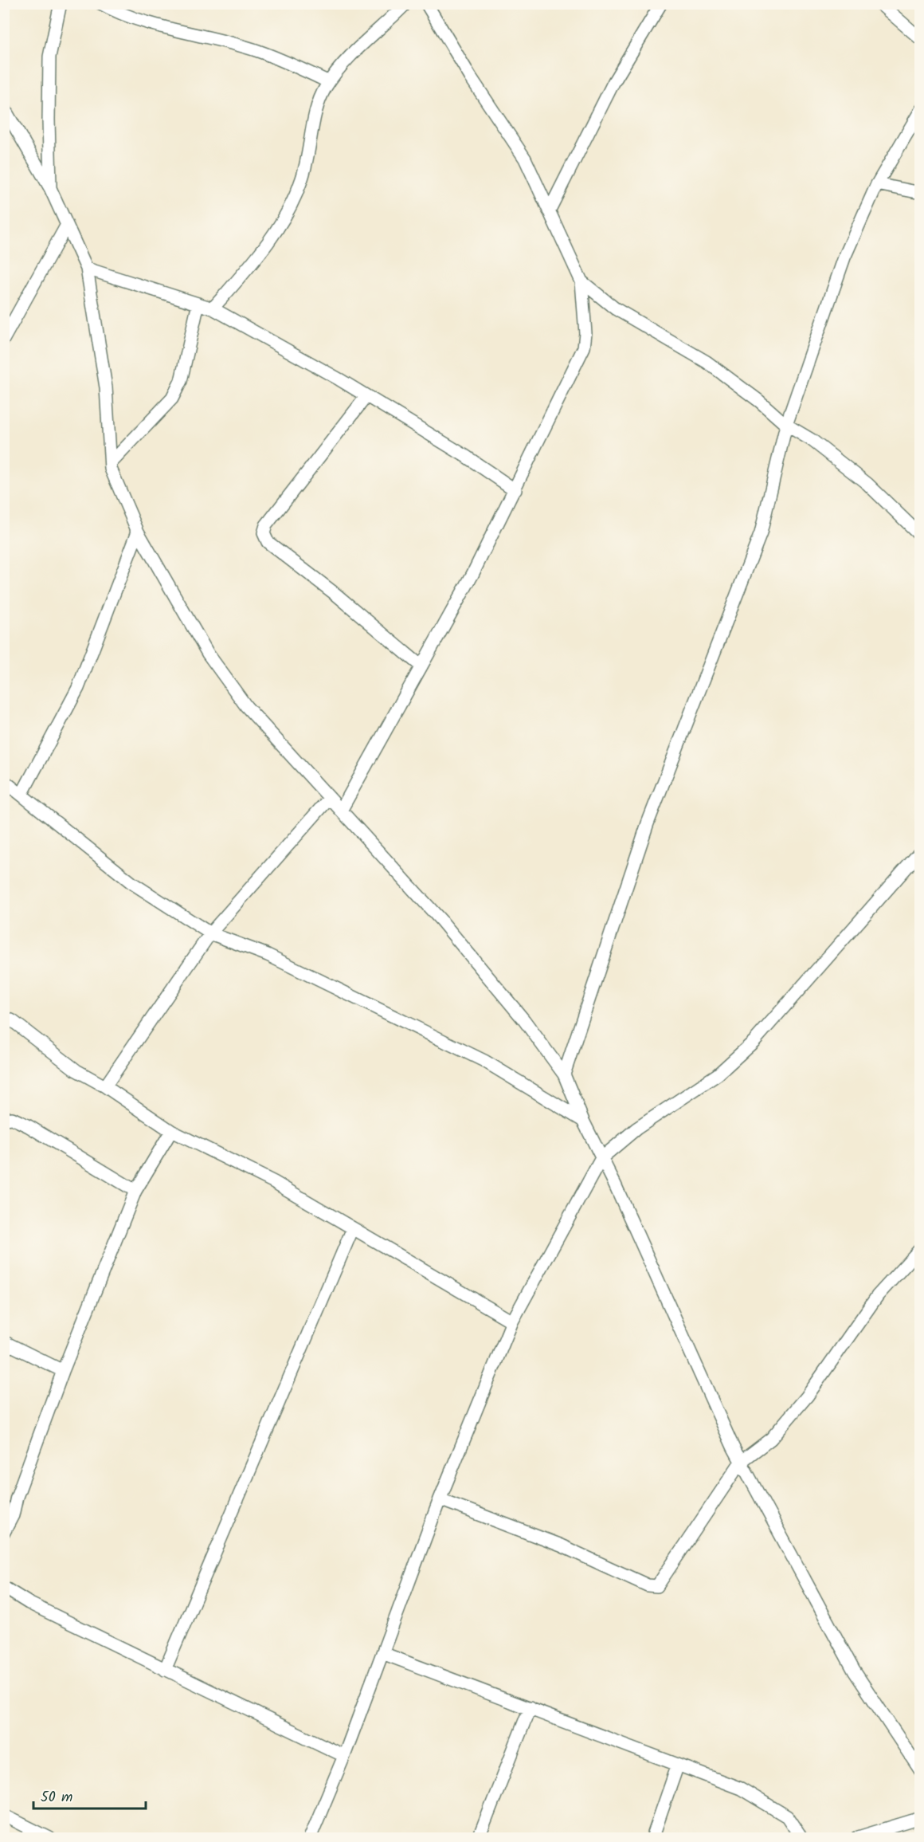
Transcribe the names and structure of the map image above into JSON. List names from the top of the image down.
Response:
{
  "scale_bar": "50 m"
}
